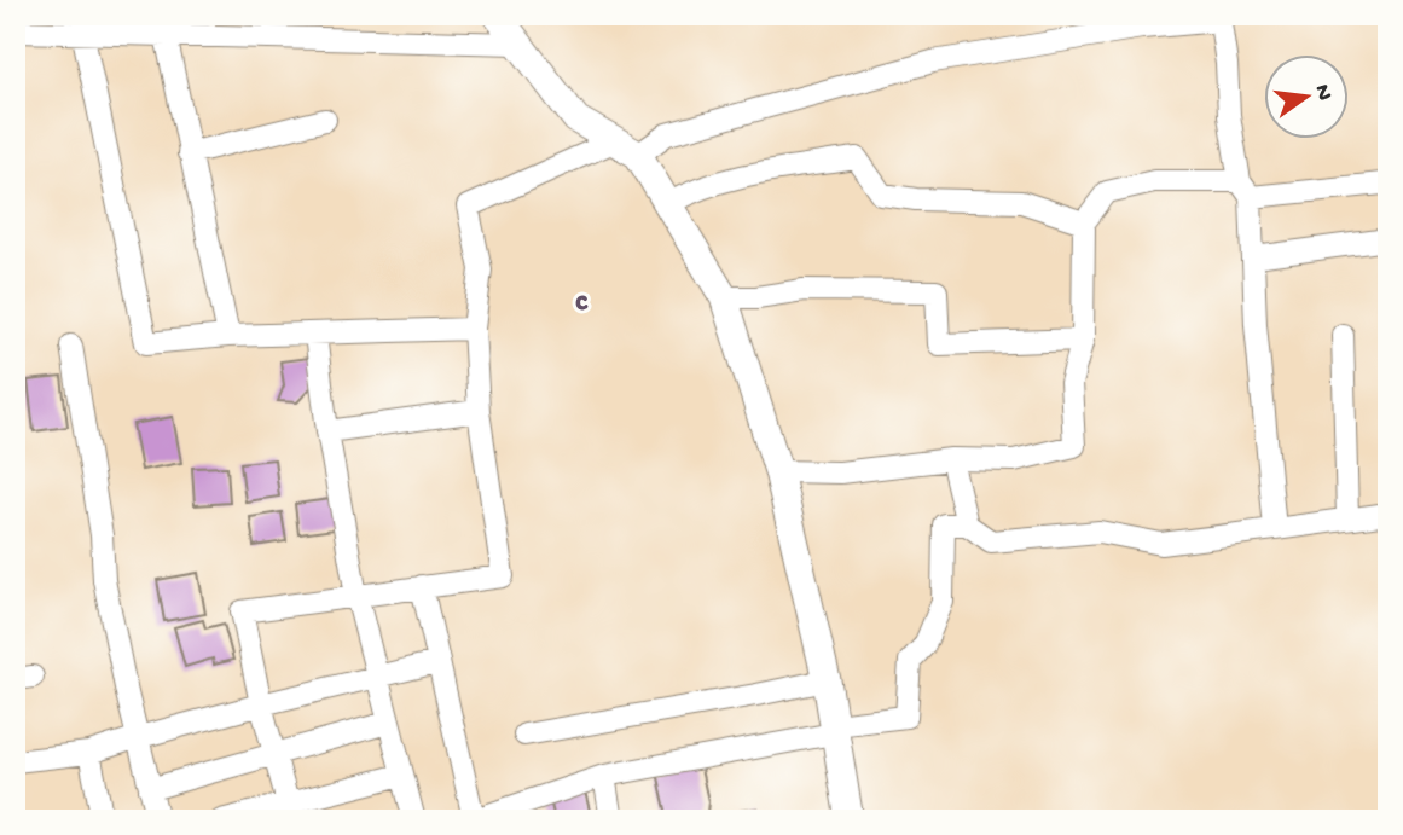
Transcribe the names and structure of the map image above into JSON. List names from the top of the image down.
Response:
{
  "districts": ["c"],
  "north": "right"
}
